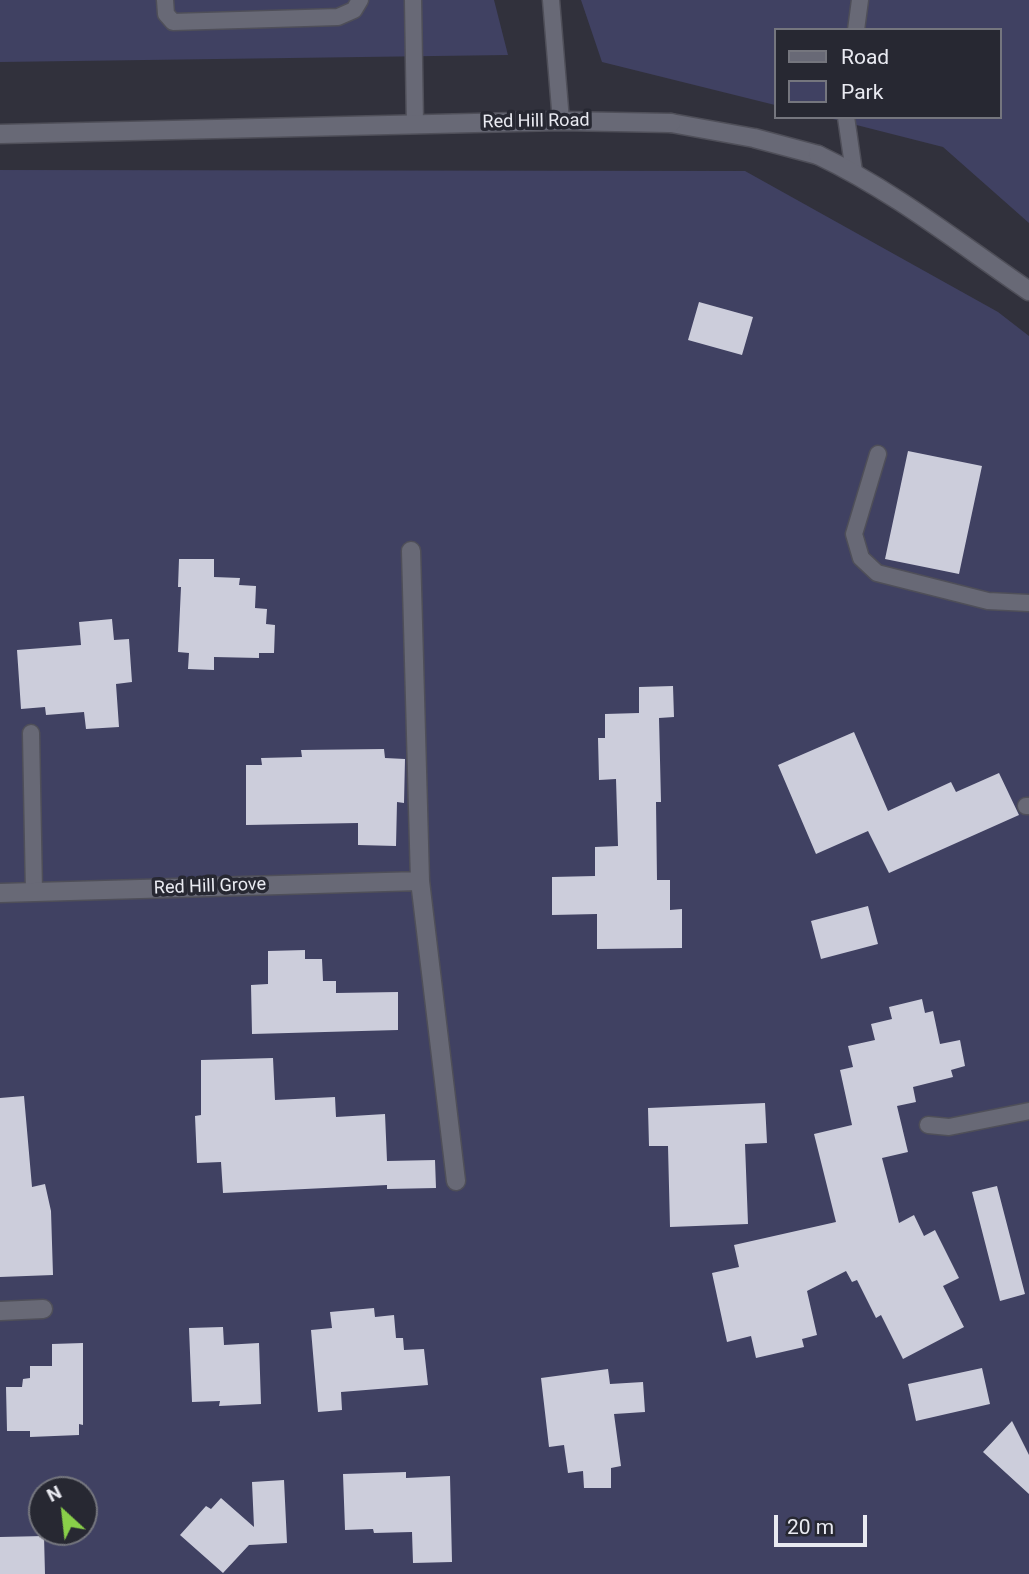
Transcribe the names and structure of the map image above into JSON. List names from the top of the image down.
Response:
{
  "streets": {
    "street": ["Red Hill Road", "Red Hill Grove"]
  },
  "legend": ["Road", "Park"],
  "scale_bar": "20 m",
  "north": "top left"
}
